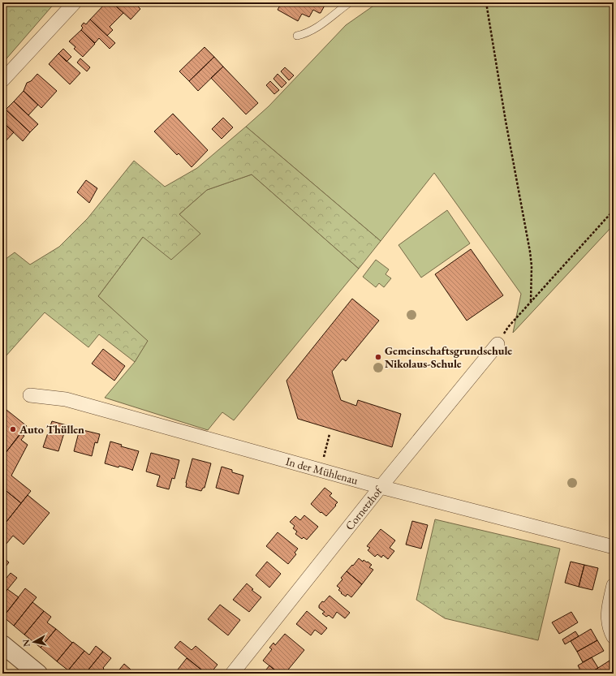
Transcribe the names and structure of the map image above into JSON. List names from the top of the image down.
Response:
{
  "streets": {
    "street": ["In der Mühlenau", "Cornetzhof"]
  },
  "crossings": [
    ["In der Mühlenau", "Cornetzhof"]
  ],
  "places": ["Gemeinschaftsgrundschule Nikolaus-Schule", "Auto Thüllen"],
  "north": "left"
}
